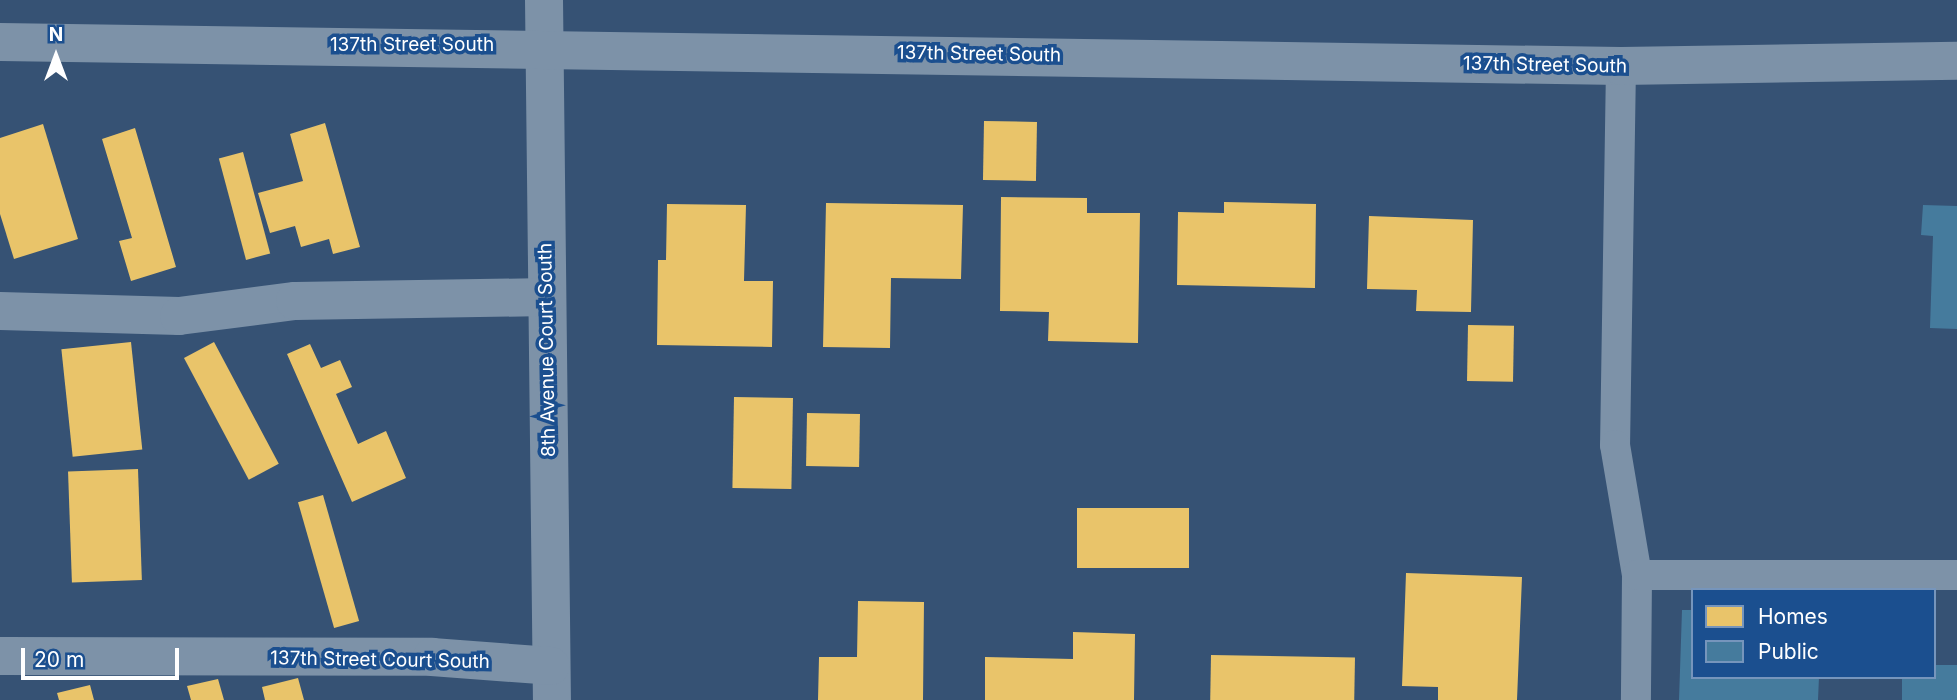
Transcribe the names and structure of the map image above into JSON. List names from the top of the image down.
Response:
{
  "streets": {
    "street": ["137th Street South", "8th Avenue Court South", "137th Street Court South"]
  },
  "crossings": [
    ["137th Street South", "8th Avenue Court South"],
    ["8th Avenue Court South", "137th Street Court South"]
  ],
  "legend": ["Homes", "Public"],
  "scale_bar": "20 m",
  "north": "top"
}
